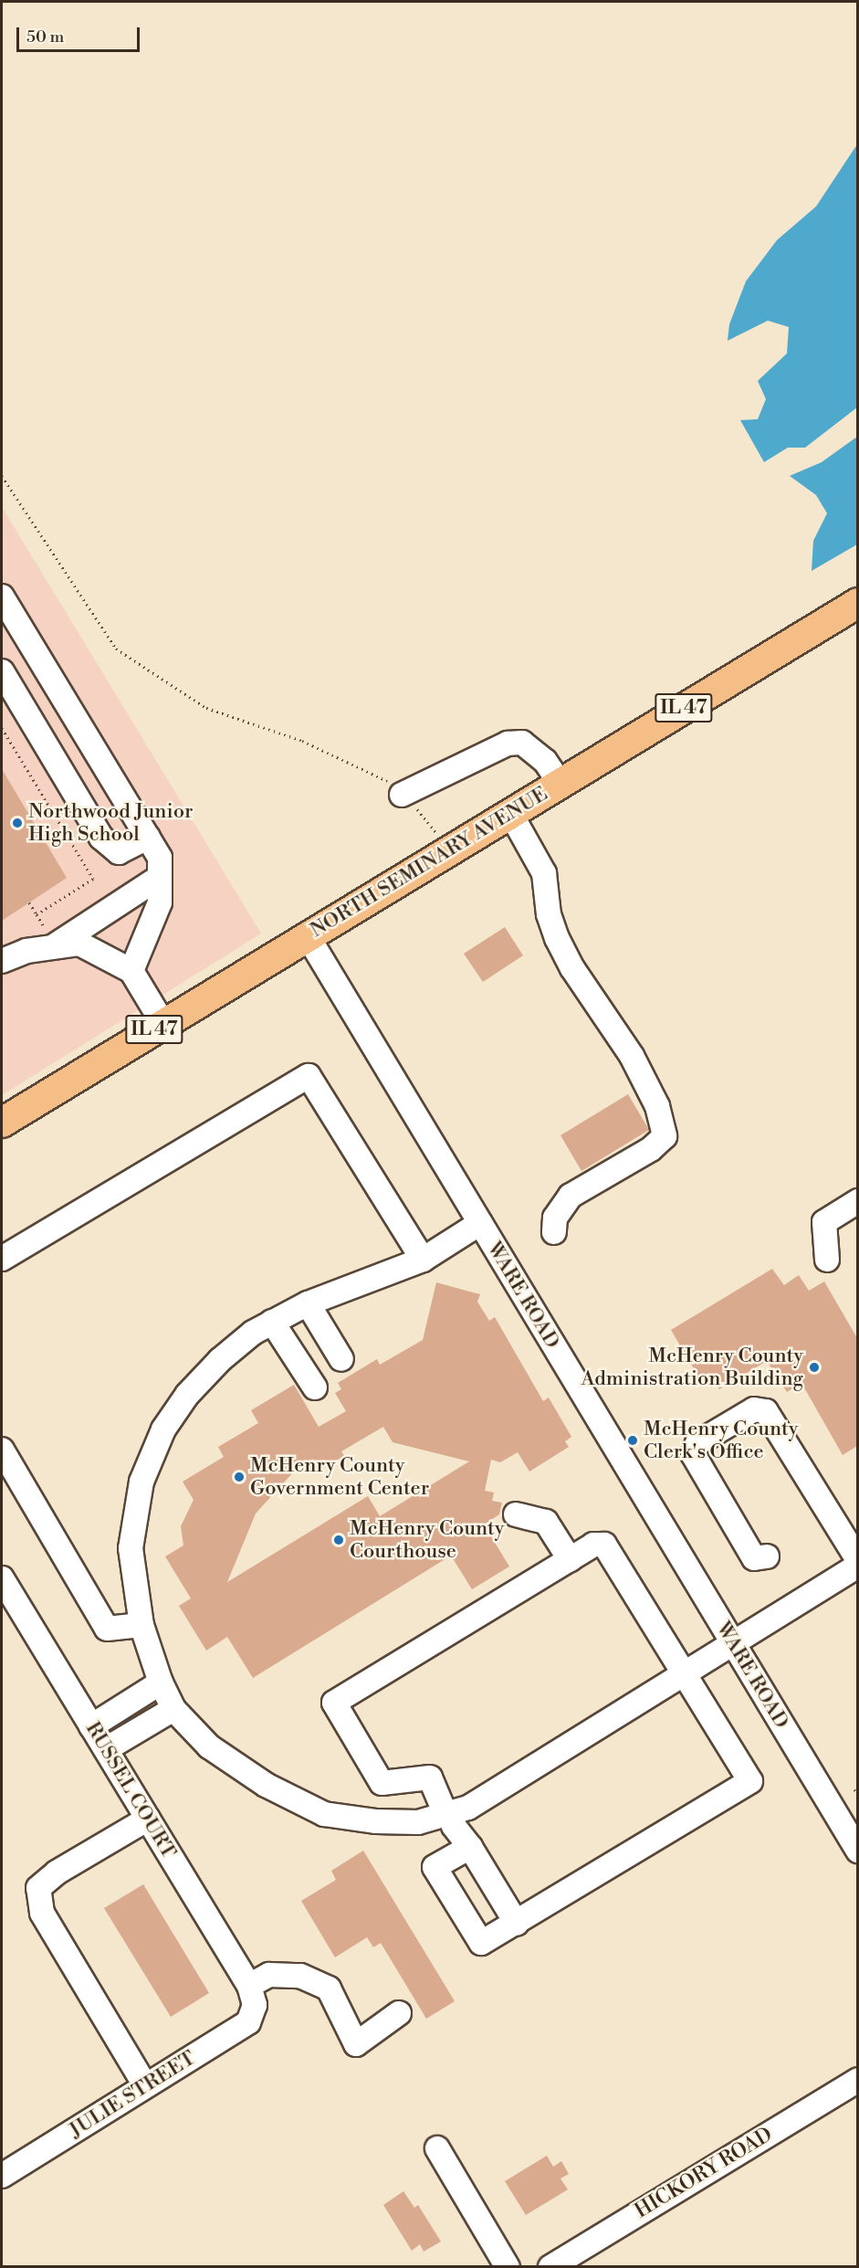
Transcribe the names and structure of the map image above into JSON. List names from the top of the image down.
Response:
{
  "streets": {
    "main road": ["IL 47", "NORTH SEMINARY AVENUE"],
    "street": [
      "WARE ROAD",
      "RUSSEL COURT",
      "JULIE STREET",
      "HICKORY ROAD"
    ]
  },
  "crossings": [
    ["NORTH SEMINARY AVENUE", "WARE ROAD"],
    ["RUSSEL COURT", "JULIE STREET"]
  ],
  "places": [
    "Northwood Junior High School",
    "McHenry County Administration Building",
    "McHenry County Clerk's Office",
    "McHenry County Government Center",
    "McHenry County Courthouse"
  ],
  "scale_bar": "50 m"
}
